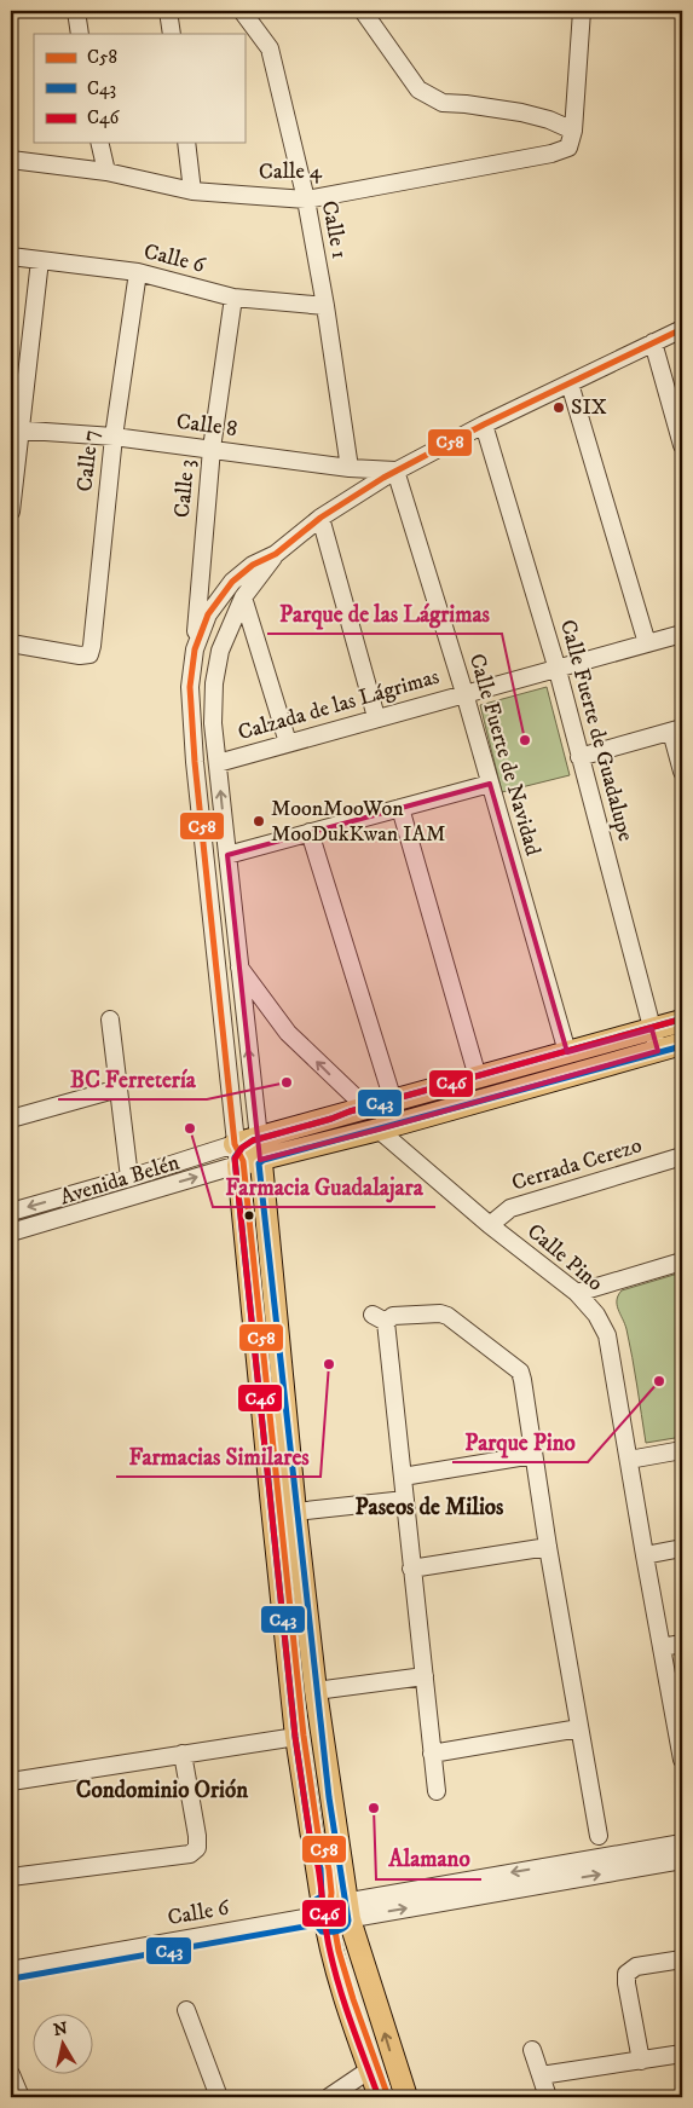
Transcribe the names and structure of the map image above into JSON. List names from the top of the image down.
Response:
{
  "streets": {
    "main road": ["Avenida Belén"],
    "street": [
      "Calle 4",
      "Calle 1",
      "Calle 6",
      "Calle 8",
      "Calle 7",
      "Calle 3",
      "Calzada de las Lágrimas",
      "Calle Fuerte de Guadalupe",
      "Calle Fuerte de Navidad",
      "Cerrada Cerezo",
      "Calle Pino"
    ]
  },
  "crossings": [
    ["Calle 4", "Calle 1"],
    ["Calle 1", "Calle 6"],
    ["Calle 1", "Calle 8"],
    ["Calle 6", "Calle 7"],
    ["Calle 6", "Calle 3"],
    ["Calle 8", "Calle 7"],
    ["Calle 8", "Calle 3"],
    ["Calle 8", "Calle Fuerte de Navidad"],
    ["Calzada de las Lágrimas", "Calle Fuerte de Guadalupe"],
    ["Calzada de las Lágrimas", "Calle Fuerte de Navidad"],
    ["Calle Fuerte de Guadalupe", "Avenida Belén"],
    ["Calle Fuerte de Navidad", "Avenida Belén"],
    ["Cerrada Cerezo", "Calle Pino"],
    ["Avenida Belén", "Calle Pino"]
  ],
  "districts": ["Paseos de Milios", "Condominio Orión"],
  "places": [
    "SIX",
    "Parque de las Lágrimas",
    "MoonMooWon MooDukKwan IAM",
    "BC Ferretería",
    "Farmacia Guadalajara",
    "Farmacias Similares",
    "Parque Pino",
    "Alamano"
  ],
  "lines": ["transit line C58", "transit line C43", "transit line C46"],
  "legend": ["C58", "C43", "C46"],
  "north": "top"
}
